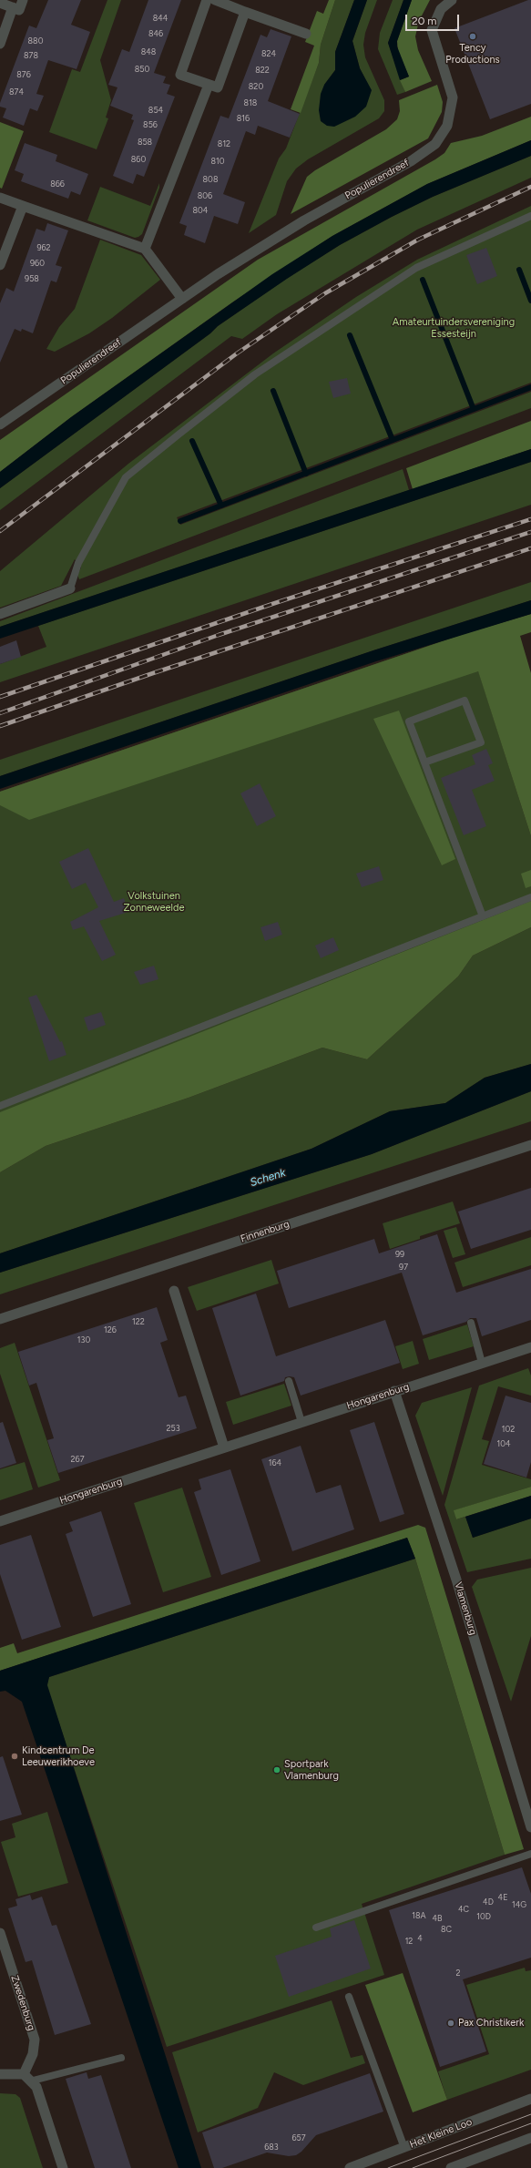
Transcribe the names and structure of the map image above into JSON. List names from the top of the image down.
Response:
{
  "streets": {
    "street": [
      "Populierendreef",
      "Finnenburg",
      "Hongarenburg",
      "Vlamenburg",
      "Zwedenburg",
      "Het Kleine Loo"
    ]
  },
  "crossings": [
    ["Hongarenburg", "Vlamenburg"]
  ],
  "water": ["Schenk"],
  "parks": ["Amateurtuindersvereniging Essesteijn", "Volkstuinen Zonneweelde"],
  "places": [
    "Tency Productions",
    "Kindcentrum De Leeuwerikhoeve",
    "Sportpark Vlamenburg",
    "Pax Christikerk"
  ],
  "house_numbers": [
    "844",
    "846",
    "880",
    "848",
    "824",
    "878",
    "850",
    "822",
    "876",
    "820",
    "874",
    "818",
    "854",
    "816",
    "856",
    "858",
    "812",
    "860",
    "810",
    "808",
    "866",
    "806",
    "804",
    "962",
    "960",
    "958",
    "99",
    "97",
    "122",
    "126",
    "130",
    "253",
    "102",
    "104",
    "267",
    "164",
    "4E",
    "4D",
    "14G",
    "4C",
    "18A",
    "10D",
    "4B",
    "8C",
    "4",
    "12",
    "2",
    "657",
    "683"
  ],
  "scale_bar": "20 m"
}
